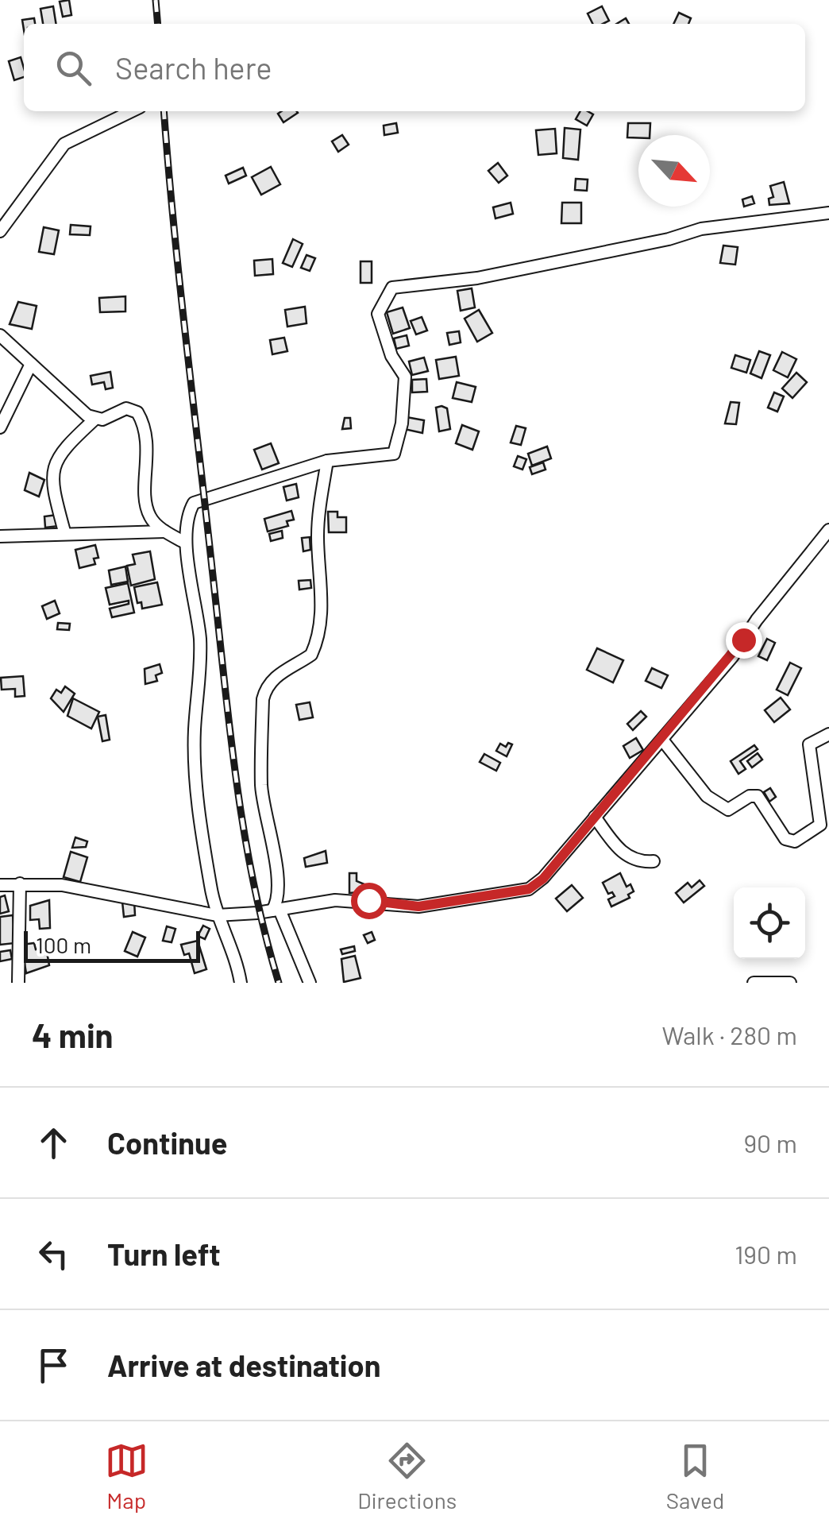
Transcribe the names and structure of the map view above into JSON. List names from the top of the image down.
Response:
{
  "scale_bar": "100 m",
  "north": "bottom right",
  "page": {
    "search": "Search here",
    "scale": "100 m",
    "heading": ["4 min", "Walk · 280 m"],
    "list": [
      ["Continue", "90 m"],
      ["Turn left", "190 m"],
      "Arrive at destination"
    ],
    "nav": ["Map", "Directions", "Saved"]
  }
}
